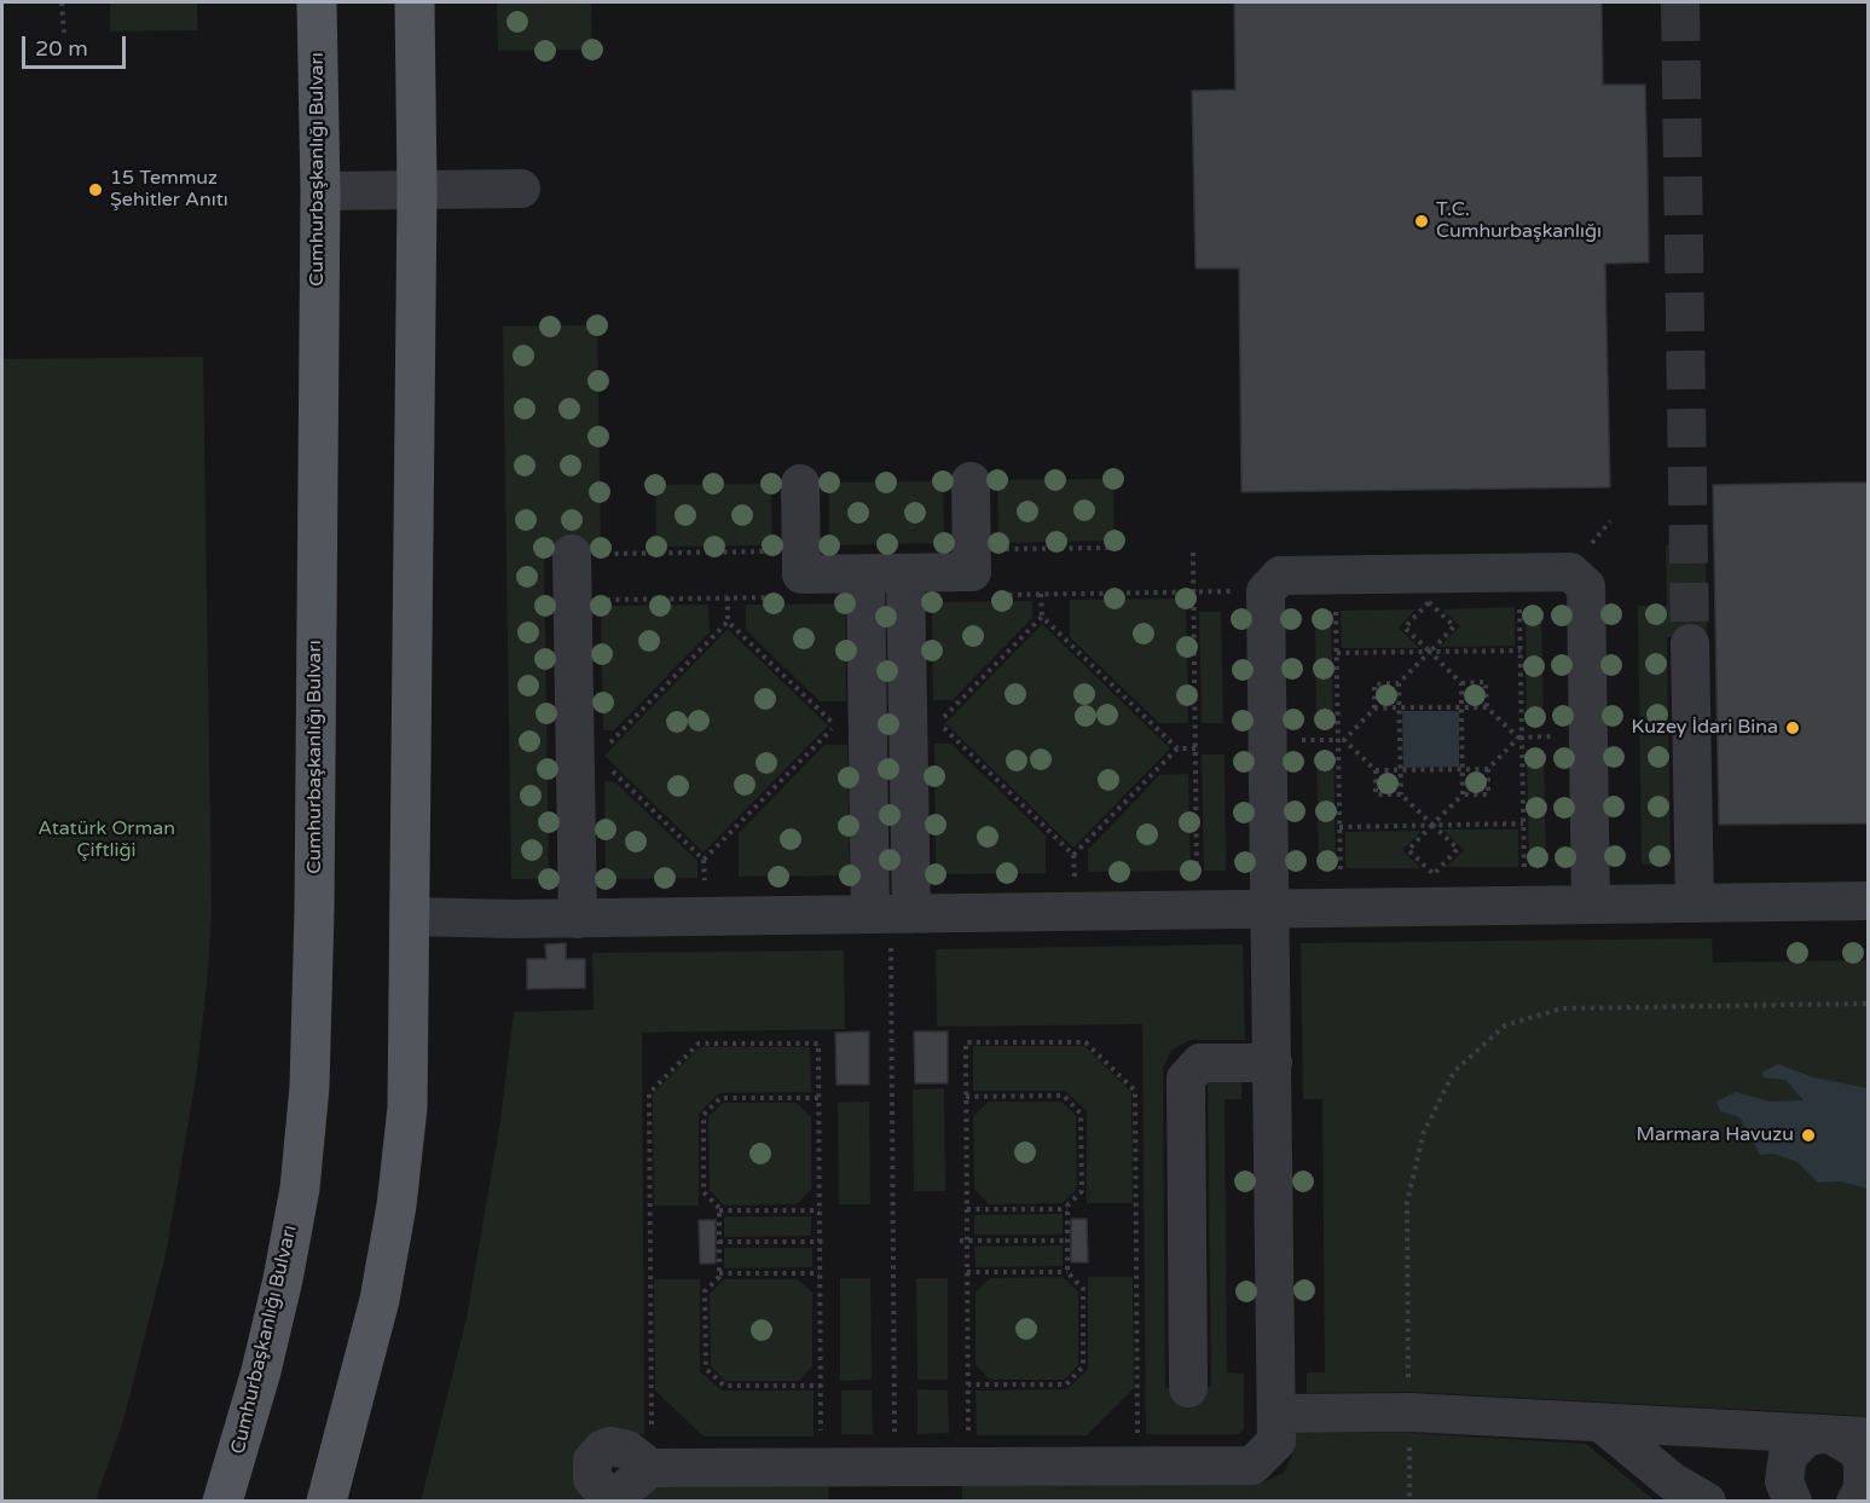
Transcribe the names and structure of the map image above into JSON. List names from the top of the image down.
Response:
{
  "streets": {
    "main road": ["Cumhurbaşkanlığı Bulvarı"]
  },
  "parks": ["Atatürk Orman Çiftliği"],
  "places": [
    "15 Temmuz Şehitler Anıtı",
    "T.C. Cumhurbaşkanlığı",
    "Kuzey İdari Bina",
    "Marmara Havuzu"
  ],
  "scale_bar": "20 m"
}
